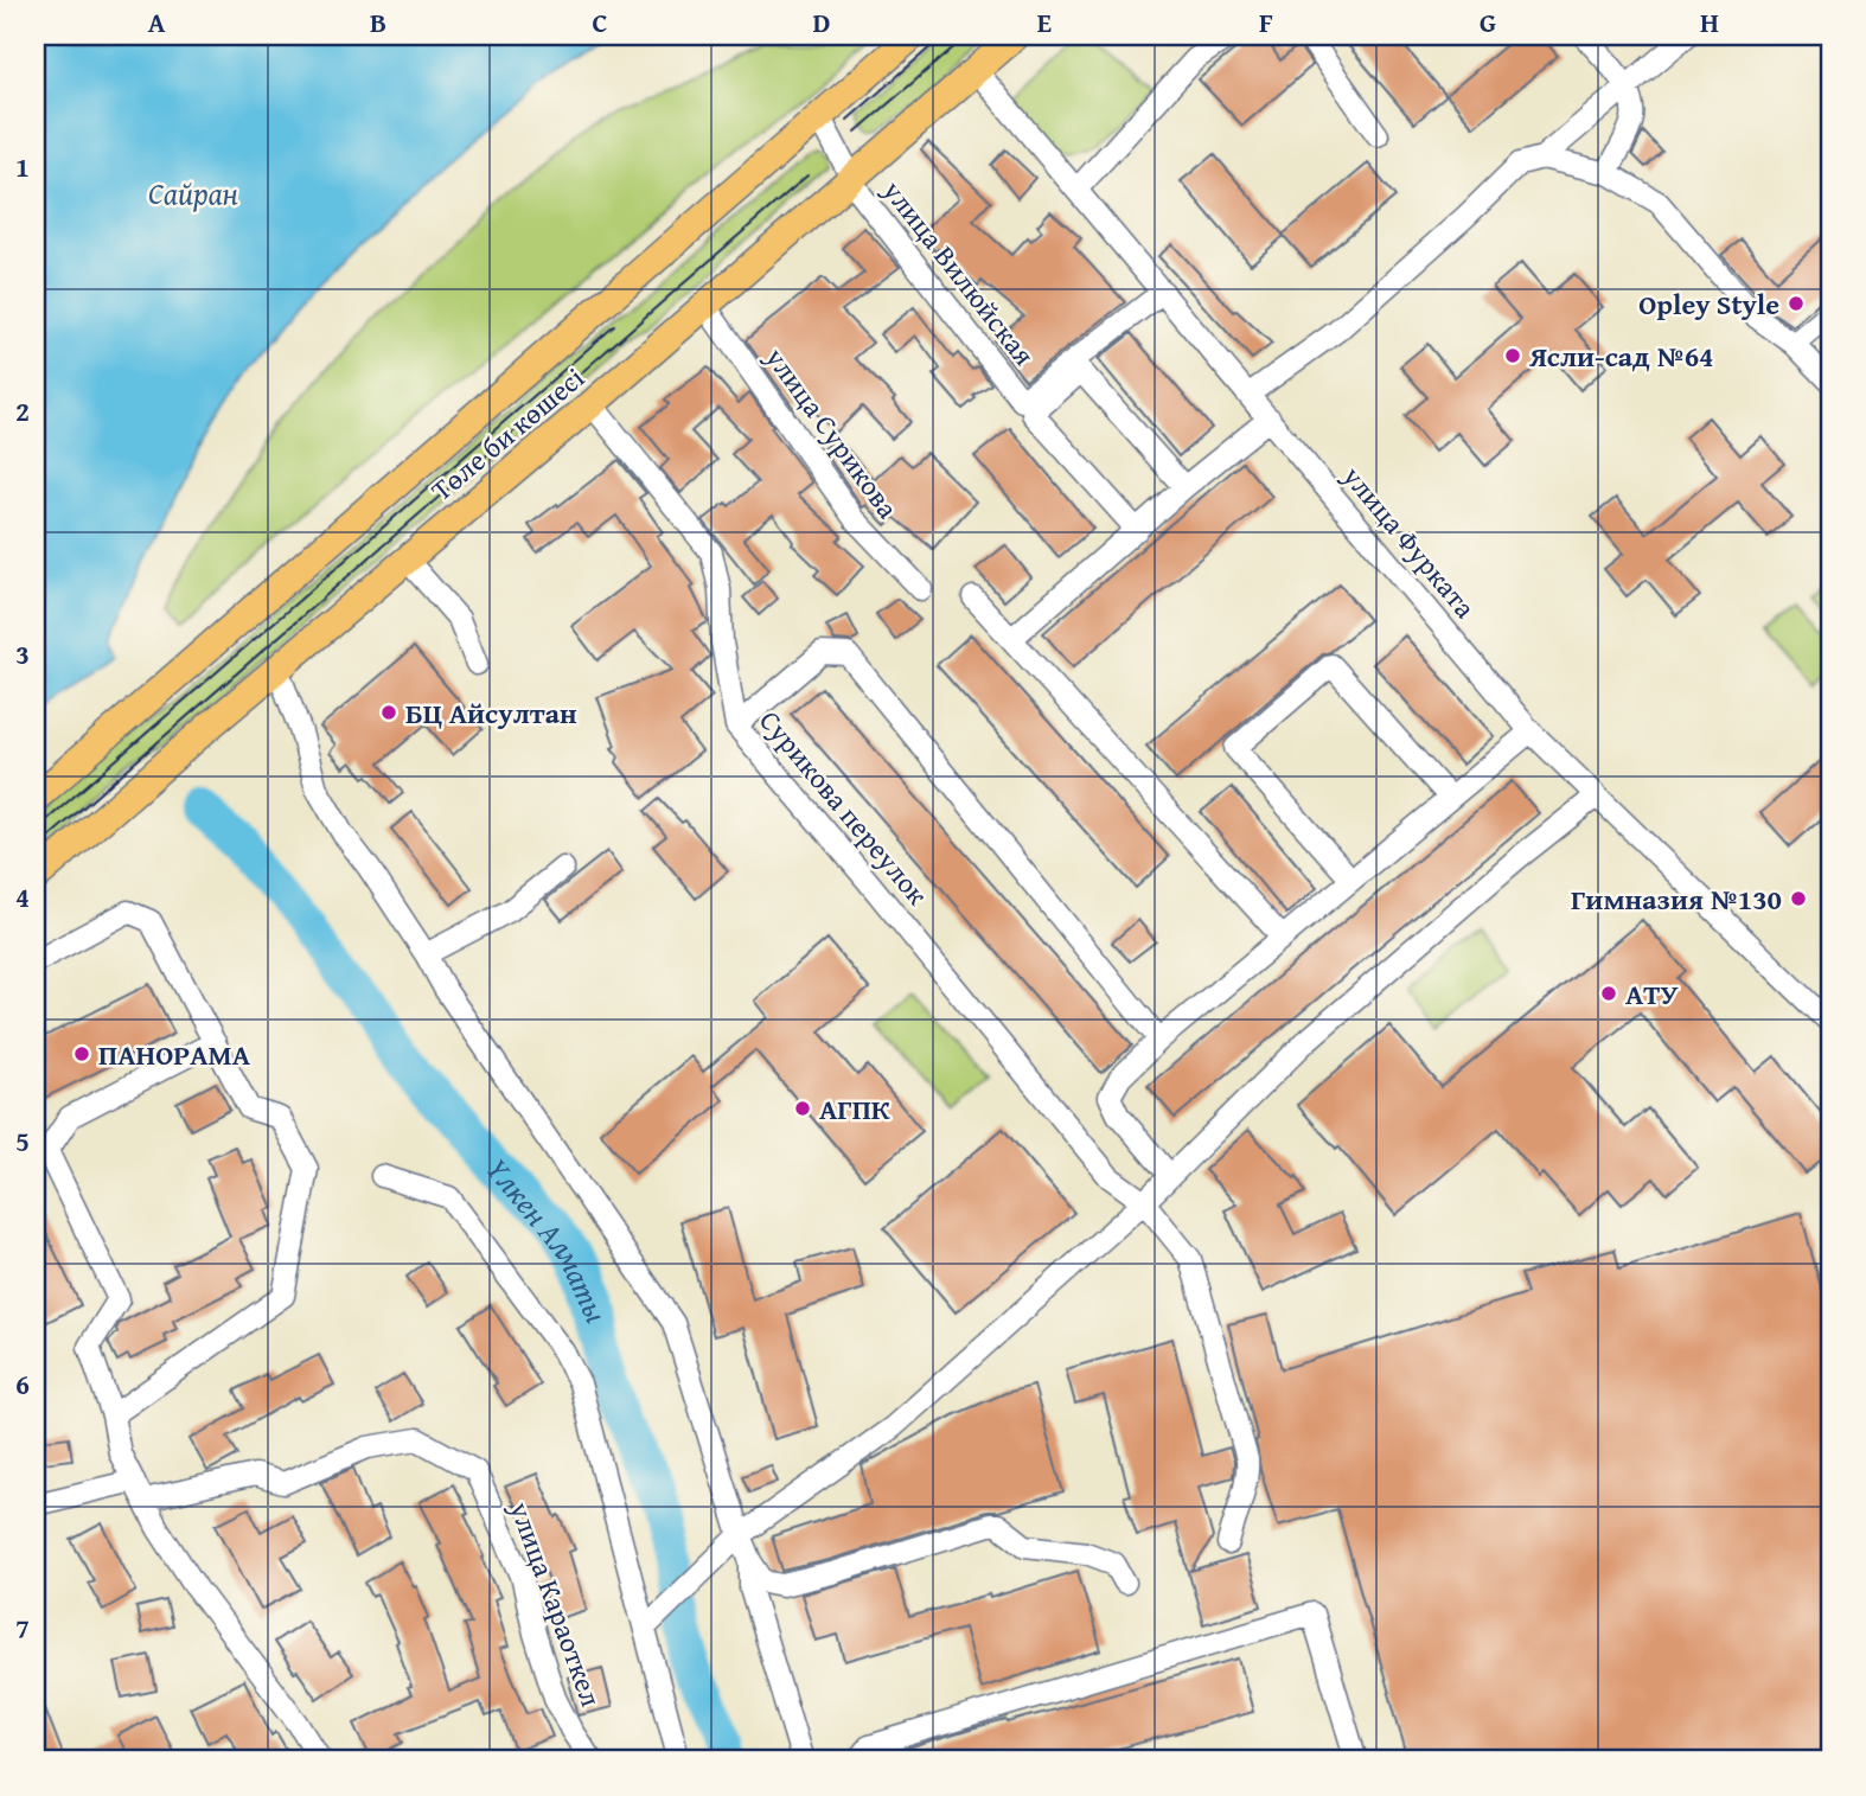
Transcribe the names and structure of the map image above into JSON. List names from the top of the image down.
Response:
{
  "streets": {
    "main road": ["Төле би көшесі"],
    "street": [
      "улица Вилюйская",
      "улица Сурикова",
      "улица Фурката",
      "Сурикова переулок",
      "улица Караоткел"
    ]
  },
  "crossings": [
    ["улица Вилюйская", "Төле би көшесі"],
    ["улица Вилюйская", "улица Фурката"],
    ["улица Сурикова", "Төле би көшесі"],
    ["Төле би көшесі", "улица Фурката"],
    ["Төле би көшесі", "Сурикова переулок"]
  ],
  "water": ["Сайран", "Үлкен Алматы"],
  "places": [
    "Opley Style",
    "Ясли-сад №64",
    "БЦ Айсултан",
    "Гимназия №130",
    "АТУ",
    "ПАНОРАМА",
    "АГПК"
  ],
  "grid": {
    "columns": [
      "A",
      "B",
      "C",
      "D",
      "E",
      "F",
      "G",
      "H"
    ],
    "rows": [
      "1",
      "2",
      "3",
      "4",
      "5",
      "6",
      "7"
    ]
  }
}
